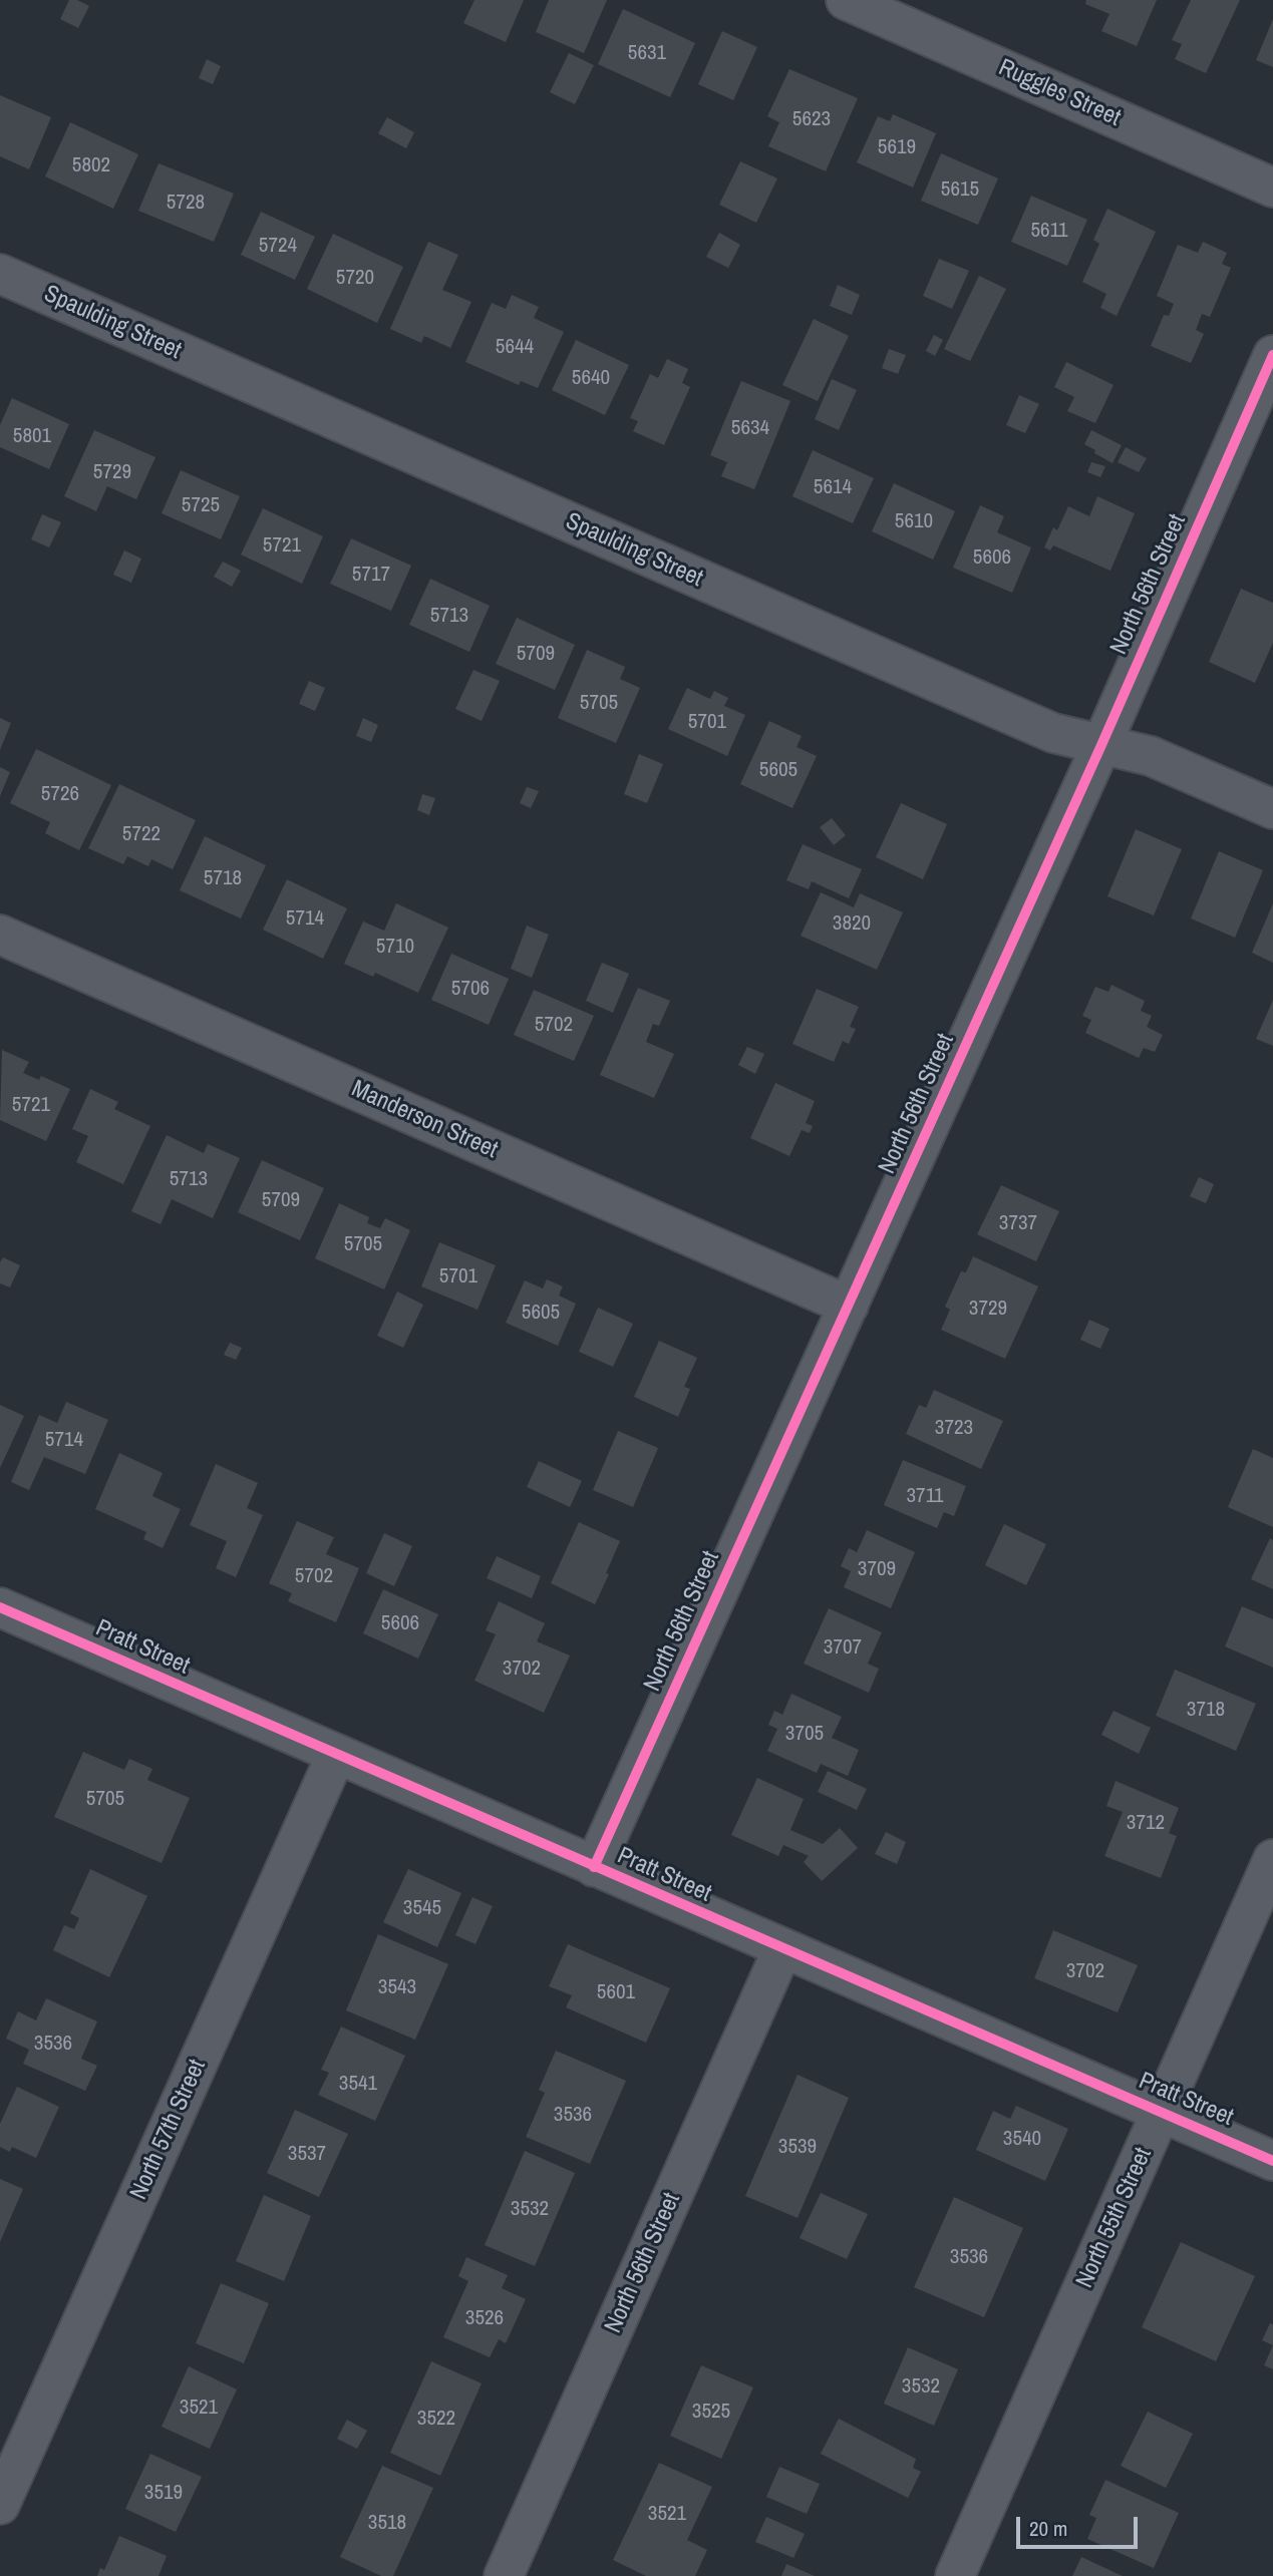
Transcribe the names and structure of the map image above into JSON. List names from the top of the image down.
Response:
{
  "streets": {
    "street": [
      "Ruggles Street",
      "Spaulding Street",
      "North 56th Street",
      "Manderson Street",
      "Pratt Street",
      "North 57th Street",
      "North 55th Street"
    ]
  },
  "crossings": [
    ["Spaulding Street", "North 56th Street"],
    ["North 56th Street", "Manderson Street"],
    ["North 56th Street", "Pratt Street"],
    ["Pratt Street", "North 57th Street"],
    ["Pratt Street", "North 55th Street"]
  ],
  "house_numbers": [
    "5631",
    "5623",
    "5619",
    "5802",
    "5615",
    "5728",
    "5611",
    "5724",
    "5720",
    "5644",
    "5640",
    "5634",
    "5801",
    "5729",
    "5614",
    "5725",
    "5610",
    "5721",
    "5606",
    "5717",
    "5713",
    "5709",
    "5705",
    "5701",
    "5605",
    "5726",
    "5722",
    "5718",
    "5714",
    "3820",
    "5710",
    "5706",
    "5702",
    "5721",
    "5713",
    "5709",
    "3737",
    "5705",
    "5701",
    "3729",
    "5605",
    "3723",
    "5714",
    "3711",
    "3709",
    "5702",
    "5606",
    "3707",
    "3702",
    "3718",
    "3705",
    "5705",
    "3712",
    "3545",
    "3702",
    "3543",
    "5601",
    "3536",
    "3541",
    "3536",
    "3540",
    "3539",
    "3537",
    "3532",
    "3536",
    "3526",
    "3532",
    "3521",
    "3525",
    "3522",
    "3519",
    "3521",
    "3518"
  ],
  "scale_bar": "20 m"
}
